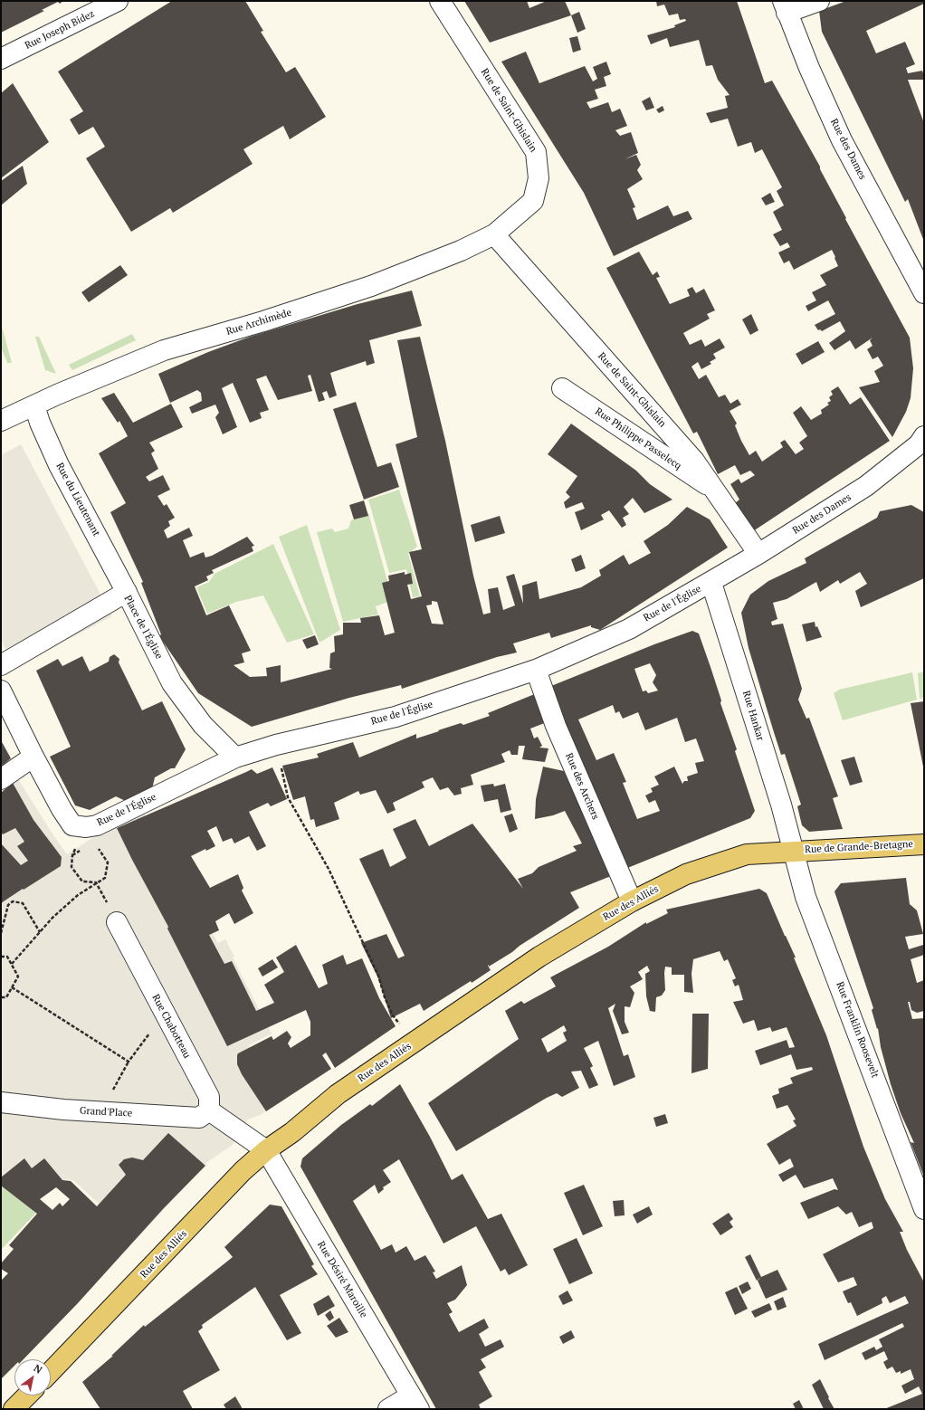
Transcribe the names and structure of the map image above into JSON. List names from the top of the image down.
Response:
{
  "streets": {
    "main road": ["Rue de Grande-Bretagne", "Rue des Alliés"],
    "street": [
      "Rue Joseph Bidez",
      "Rue de Saint-Ghislain",
      "Rue des Dames",
      "Rue Archimède",
      "Rue Philippe Passelecq",
      "Rue du Lieutenant",
      "Rue de l'Église",
      "Place de l'Église",
      "Rue Hankar",
      "Rue des Archers",
      "Rue Chabotteau",
      "Rue Franklin Roosevelt",
      "Grand'Place",
      "Rue Désiré Maroille"
    ]
  },
  "crossings": [
    ["Rue de Saint-Ghislain", "Rue des Dames"],
    ["Rue de Saint-Ghislain", "Rue Archimède"],
    ["Rue de Saint-Ghislain", "Rue Philippe Passelecq"],
    ["Rue des Dames", "Rue de l'Église"],
    ["Rue des Dames", "Rue Hankar"],
    ["Rue Archimède", "Rue du Lieutenant"],
    ["Rue du Lieutenant", "Place de l'Église"],
    ["Rue de l'Église", "Place de l'Église"],
    ["Rue de l'Église", "Rue Hankar"],
    ["Rue de l'Église", "Rue des Archers"],
    ["Rue Hankar", "Rue de Grande-Bretagne"],
    ["Rue Hankar", "Rue des Alliés"],
    ["Rue Hankar", "Rue Franklin Roosevelt"],
    ["Rue des Archers", "Rue des Alliés"],
    ["Rue de Grande-Bretagne", "Rue des Alliés"],
    ["Rue de Grande-Bretagne", "Rue Franklin Roosevelt"],
    ["Rue des Alliés", "Rue Franklin Roosevelt"],
    ["Rue des Alliés", "Rue Désiré Maroille"],
    ["Rue Chabotteau", "Grand'Place"]
  ],
  "north": "top right"
}
